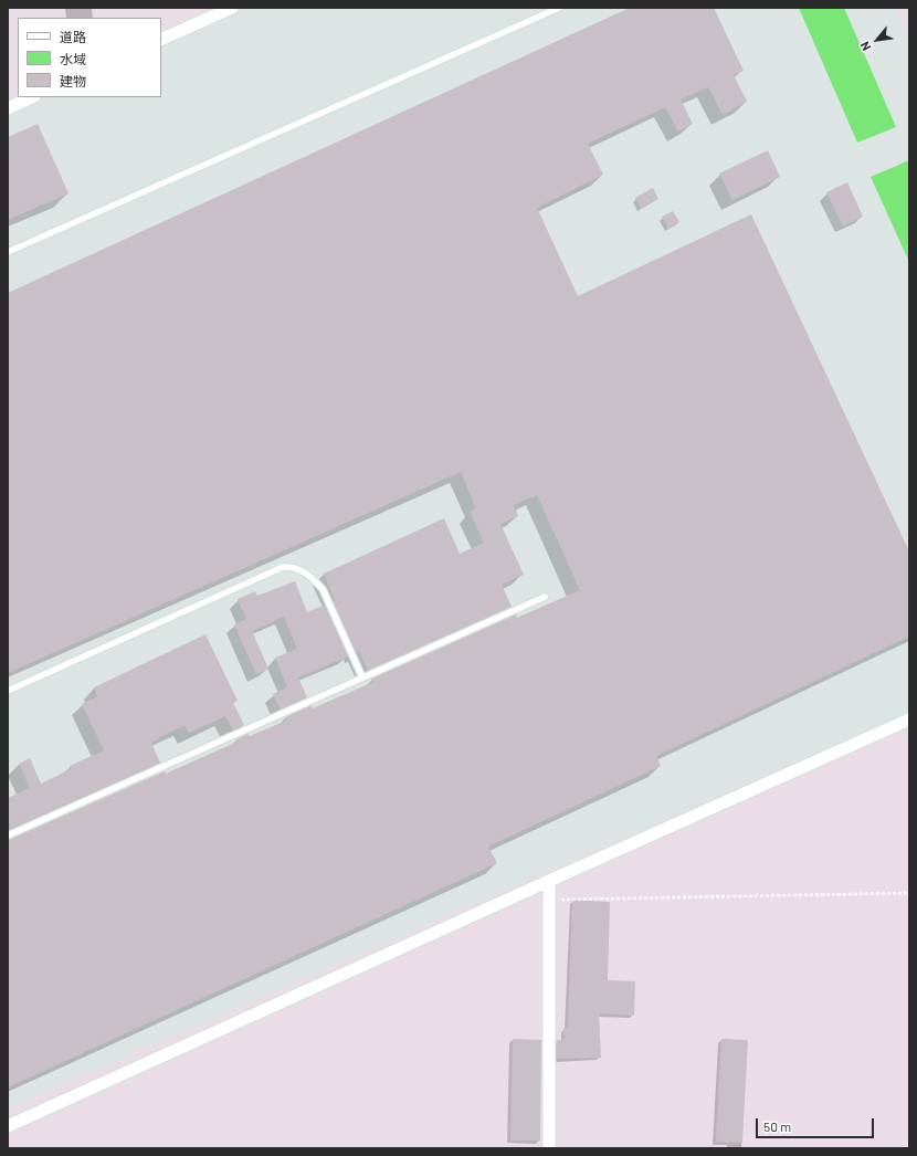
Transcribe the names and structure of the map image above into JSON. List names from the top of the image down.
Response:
{
  "legend": ["道路", "水域", "建物"],
  "scale_bar": "50 m",
  "north": "bottom left"
}
